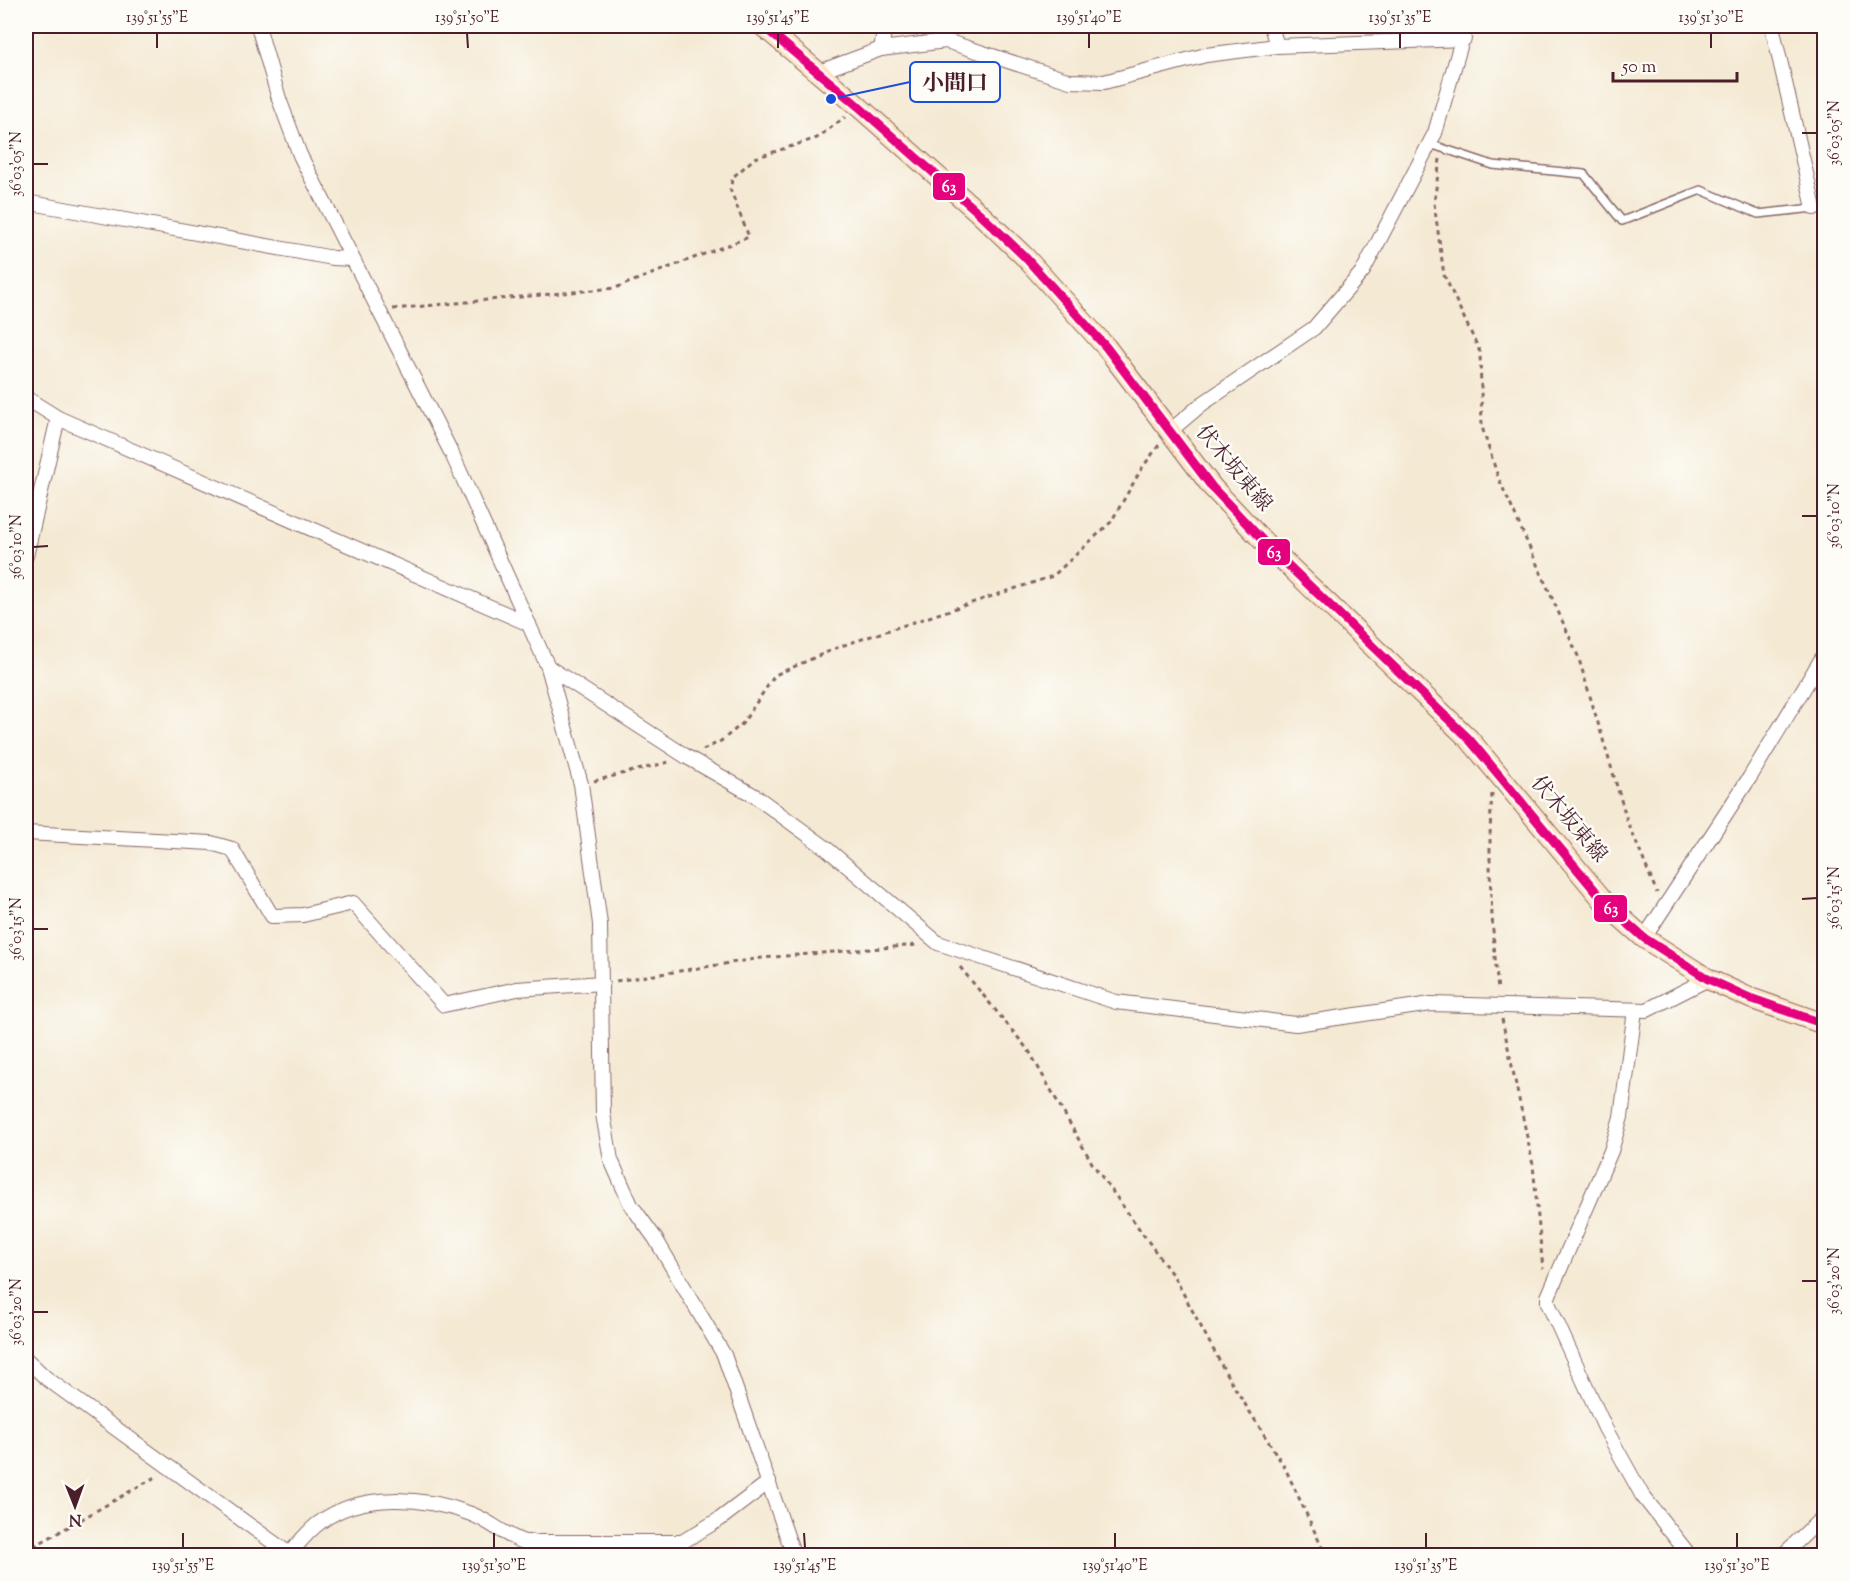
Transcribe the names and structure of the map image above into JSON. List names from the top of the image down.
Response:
{
  "streets": {
    "main road": ["伏木坂東線"]
  },
  "places": ["小間口"],
  "lines": ["transit line 63"],
  "scale_bar": "50 m",
  "north": "bottom",
  "coordinates": [
    "139°51'55\"E",
    "139°51'50\"E",
    "139°51'45\"E",
    "139°51'40\"E",
    "139°51'35\"E",
    "139°51'30\"E",
    "36°03'05\"N",
    "36°03'10\"N",
    "36°03'15\"N",
    "36°03'20\"N"
  ]
}
